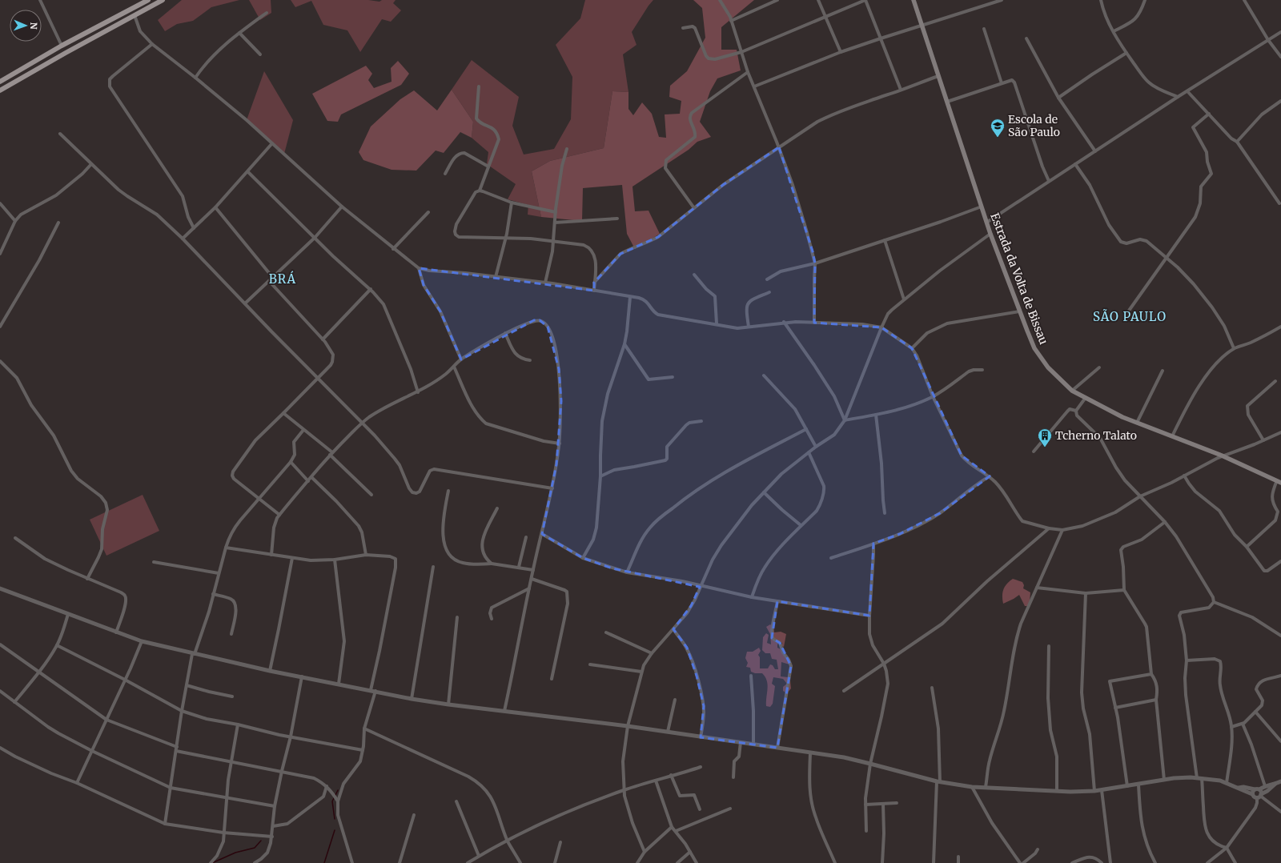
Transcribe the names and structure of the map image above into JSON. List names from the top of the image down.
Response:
{
  "streets": {
    "main road": ["Estrada da Volta de Bissau"]
  },
  "districts": ["BRÁ", "SÃO PAULO"],
  "places": {
    "school or university": ["Escola de São Paulo"],
    "building": ["Tcherno Talato"]
  },
  "north": "right"
}
